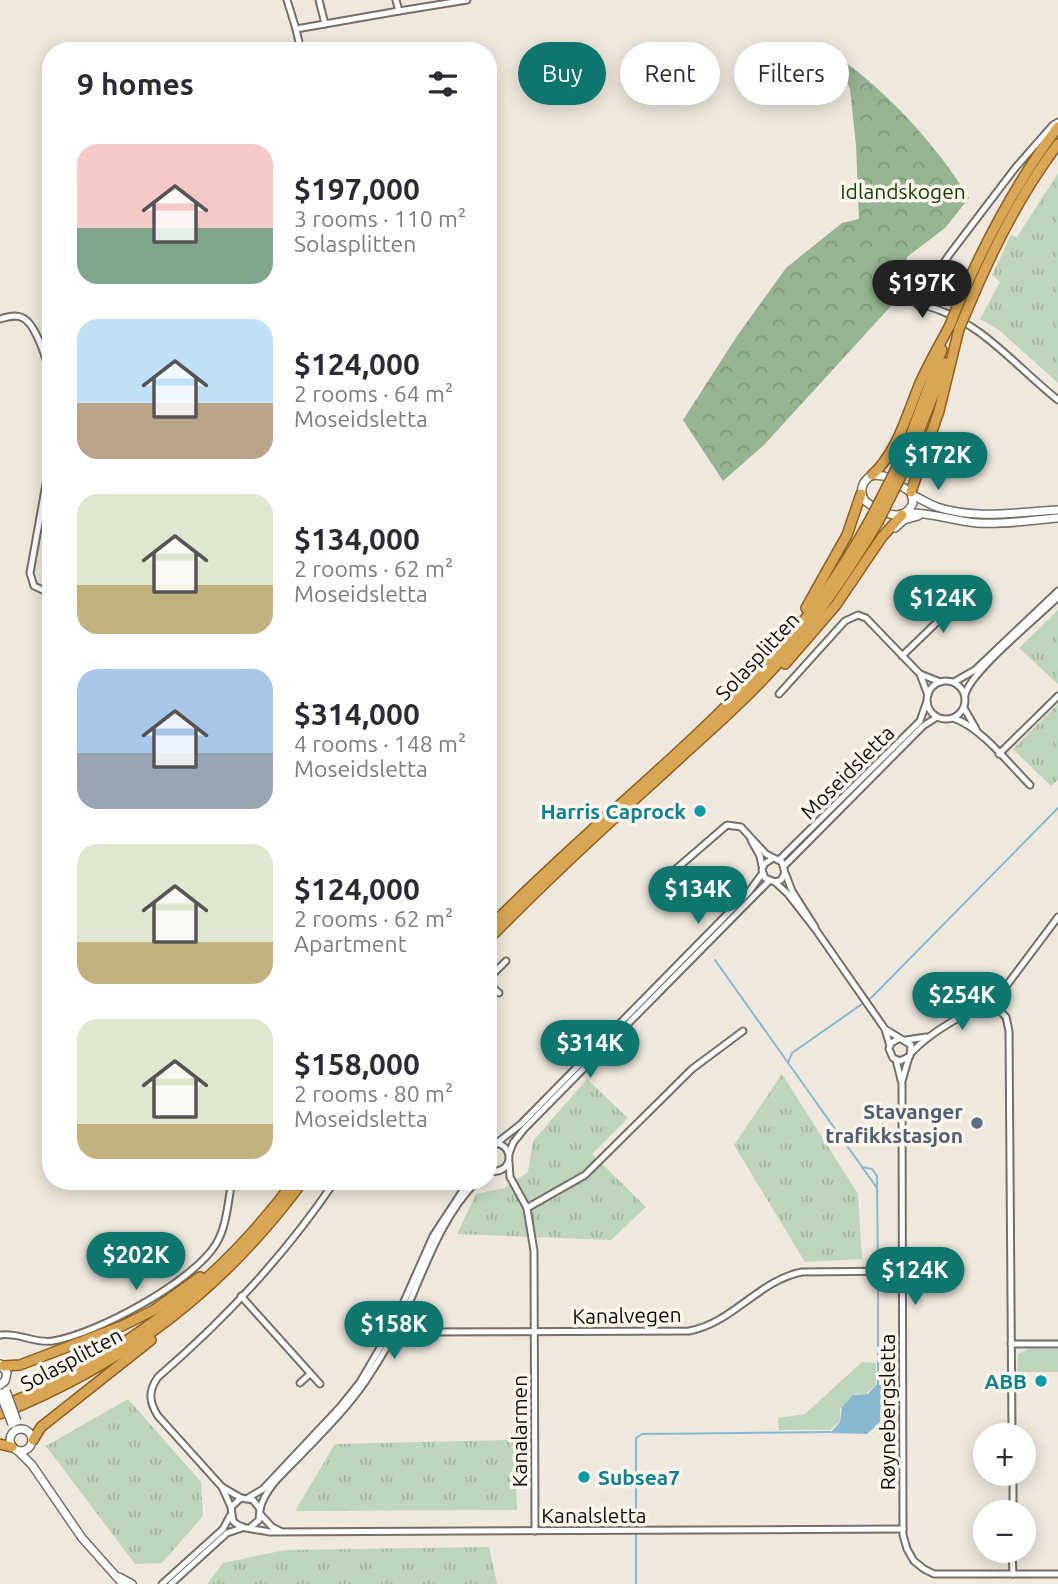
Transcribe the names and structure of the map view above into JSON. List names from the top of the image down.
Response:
{
  "streets": {
    "highway": ["Solasplitten"],
    "street": [
      "Moseidsletta",
      "Kanalvegen",
      "Røynebergsletta",
      "Kanalarmen",
      "Kanalsletta"
    ]
  },
  "crossings": [
    ["Kanalvegen", "Røynebergsletta"],
    ["Kanalvegen", "Kanalarmen"],
    ["Røynebergsletta", "Kanalsletta"],
    ["Kanalarmen", "Kanalsletta"]
  ],
  "parks": ["Idlandskogen"],
  "places": [
    "Harris Caprock",
    "Stavanger trafikkstasjon",
    "ABB",
    "Subsea7"
  ],
  "page": {
    "chip": ["Buy", "Rent", "Filters"],
    "heading": "9 homes",
    "list": [
      {
        "name": "$197,000",
        "note": "3 rooms · 110 m² · Solasplitten"
      },
      {
        "name": "$124,000",
        "note": "2 rooms · 64 m² · Moseidsletta"
      },
      {
        "name": "$134,000",
        "note": "2 rooms · 62 m² · Moseidsletta"
      },
      {
        "name": "$314,000",
        "note": "4 rooms · 148 m² · Moseidsletta"
      },
      {
        "name": "$124,000",
        "note": "2 rooms · 62 m² · Apartment"
      },
      {
        "name": "$158,000",
        "note": "2 rooms · 80 m² · Moseidsletta"
      }
    ],
    "price": [
      "$197K",
      "$172K",
      "$124K",
      "$134K",
      "$254K",
      "$314K",
      "$202K",
      "$124K",
      "$158K"
    ],
    "map_buttons": ["+", "−"]
  }
}
